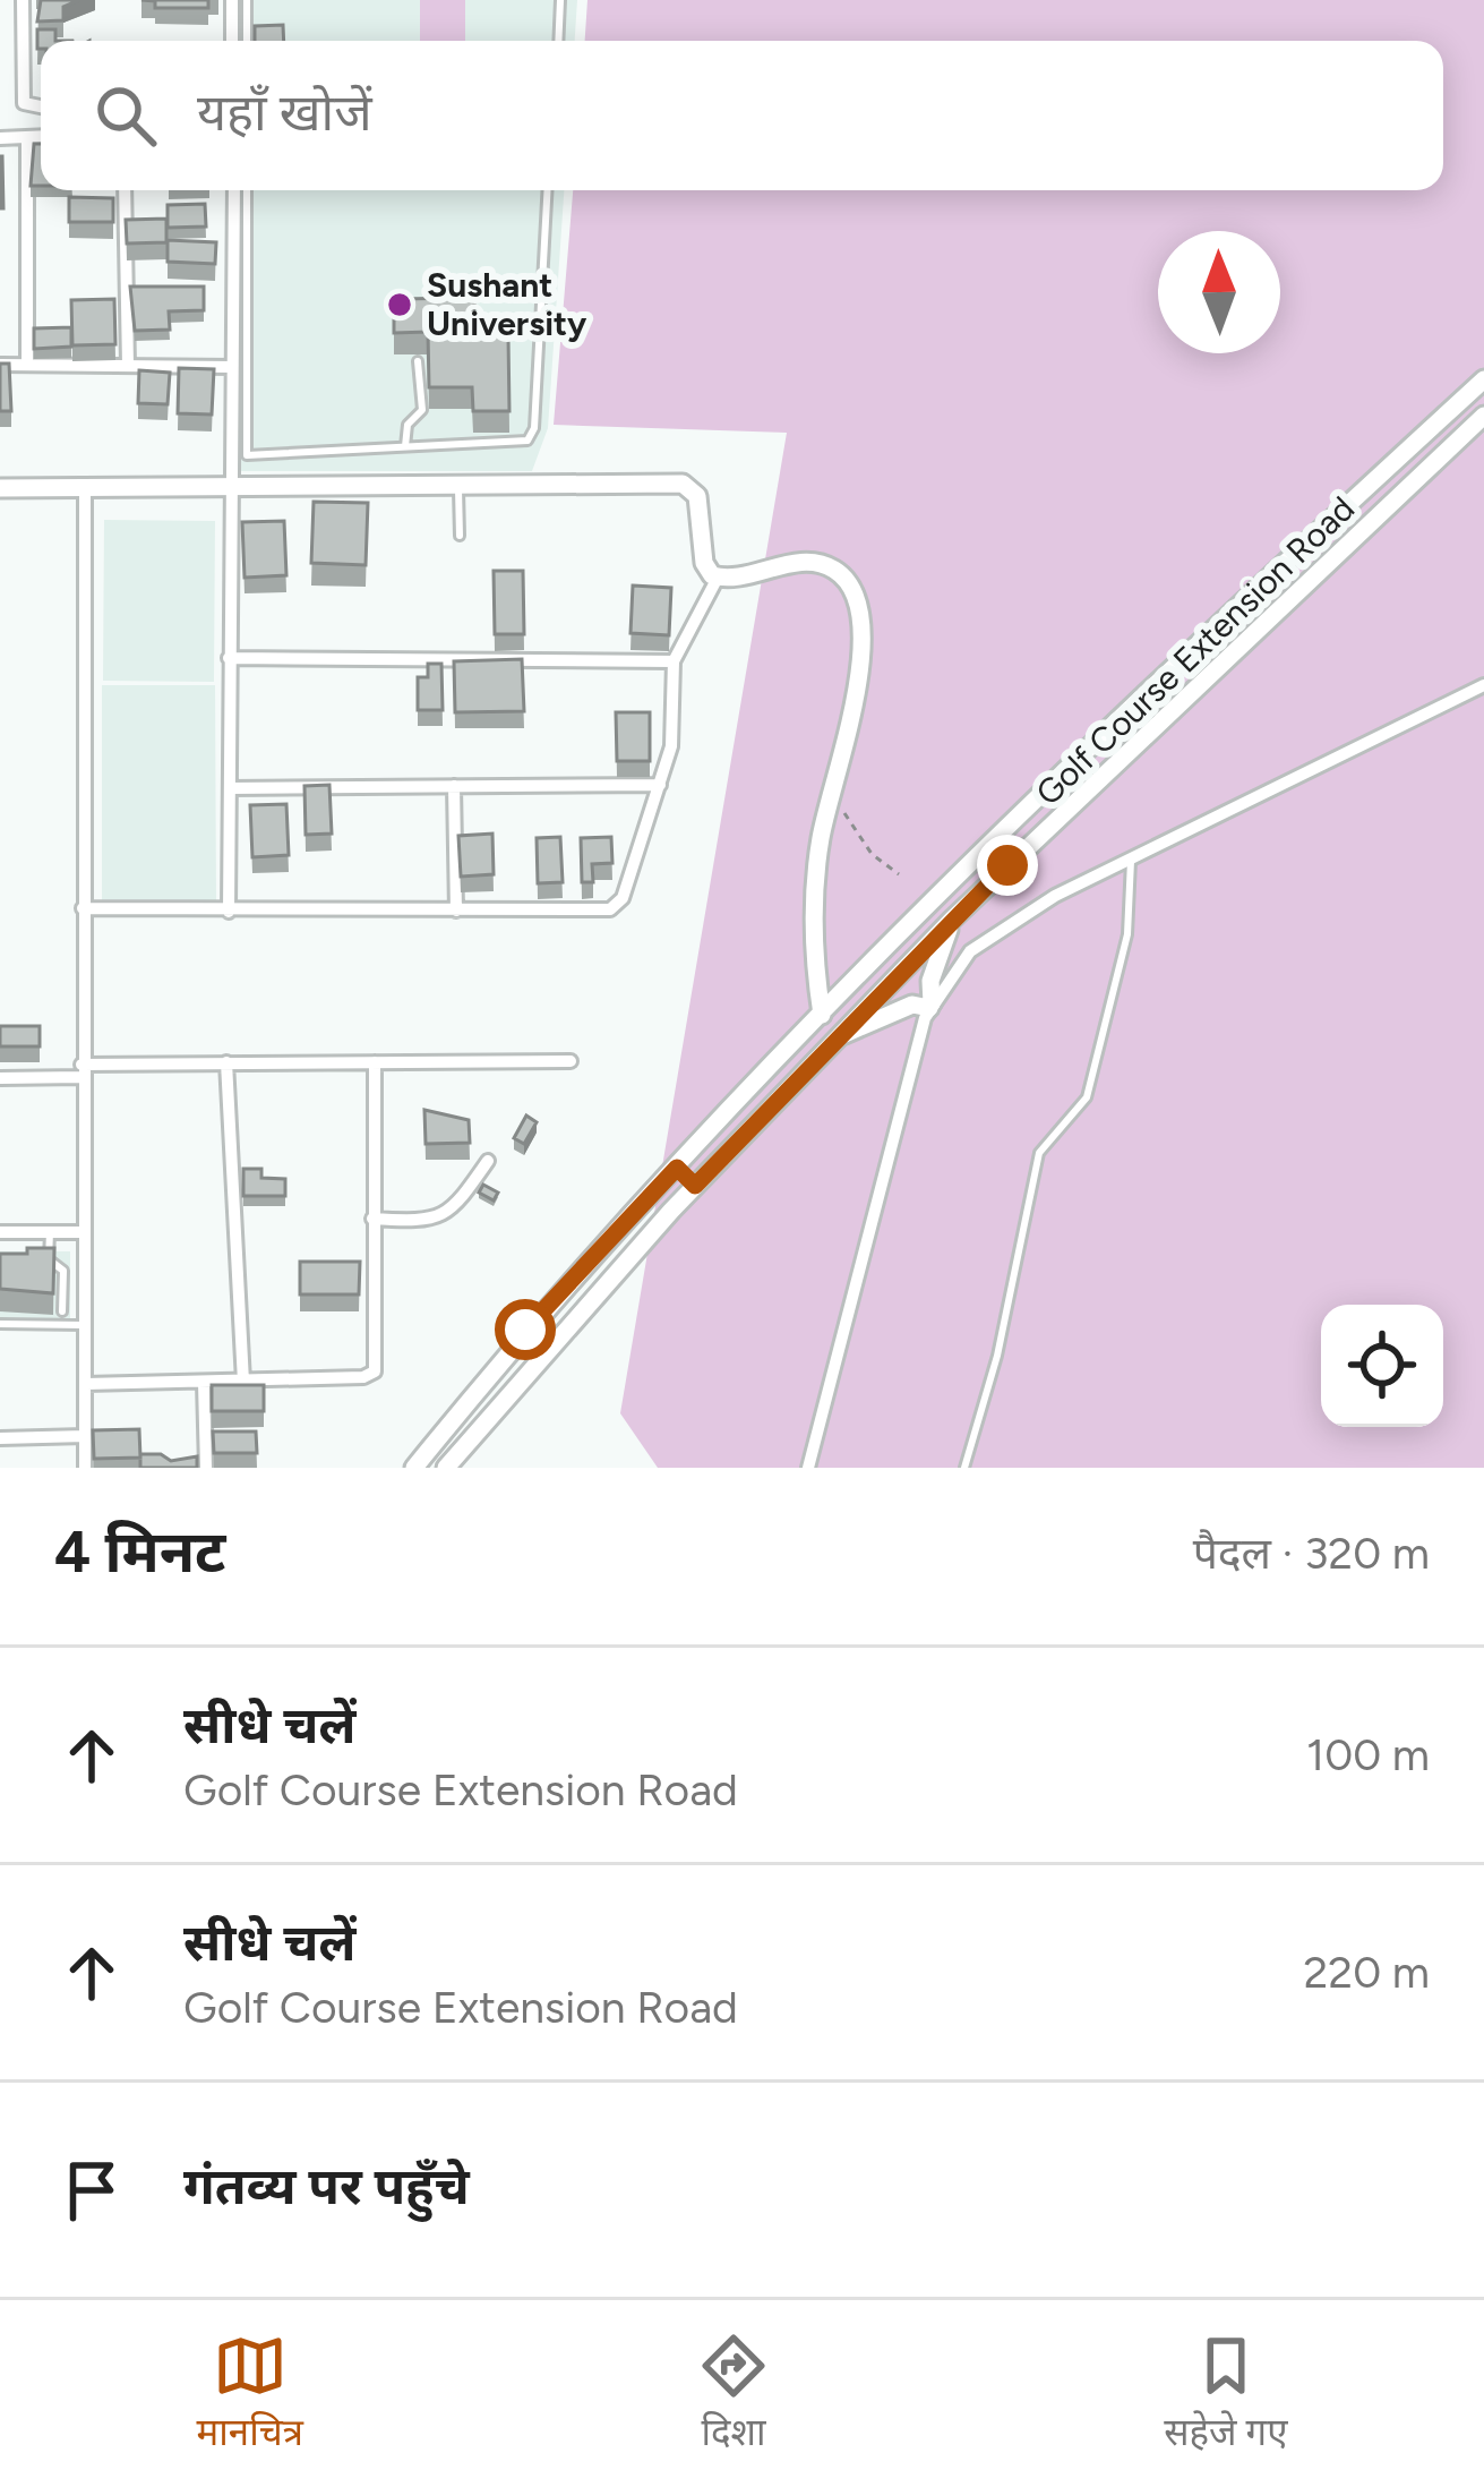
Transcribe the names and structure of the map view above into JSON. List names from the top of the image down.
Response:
{
  "streets": {
    "main road": ["Golf Course Extension Road"]
  },
  "places": ["Sushant University"],
  "north": "top",
  "page": {
    "search": "यहाँ खोजें",
    "heading": ["4 मिनट", "पैदल · 320 m"],
    "list": [
      ["सीधे चलें", "Golf Course Extension Road", "100 m"],
      ["सीधे चलें", "Golf Course Extension Road", "220 m"],
      "गंतव्य पर पहुँचे"
    ],
    "nav": ["मानचित्र", "दिशा", "सहेजे गए"]
  }
}
